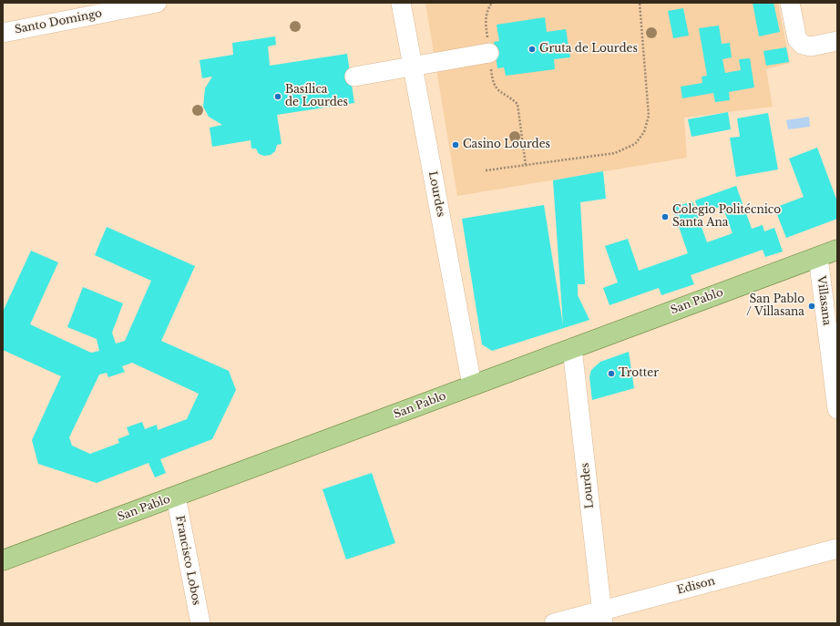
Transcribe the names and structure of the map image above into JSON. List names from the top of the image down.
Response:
{
  "streets": {
    "main road": ["San Pablo"],
    "street": [
      "Santo Domingo",
      "Lourdes",
      "Villasana",
      "Francisco Lobos",
      "Edison"
    ]
  },
  "crossings": [
    ["Lourdes", "San Pablo"],
    ["Lourdes", "Edison"],
    ["Villasana", "San Pablo"],
    ["San Pablo", "Francisco Lobos"]
  ],
  "places": [
    "Gruta de Lourdes",
    "Basílica de Lourdes",
    "Casino Lourdes",
    "Colegio Politécnico Santa Ana",
    "San Pablo / Villasana",
    "Trotter"
  ]
}
